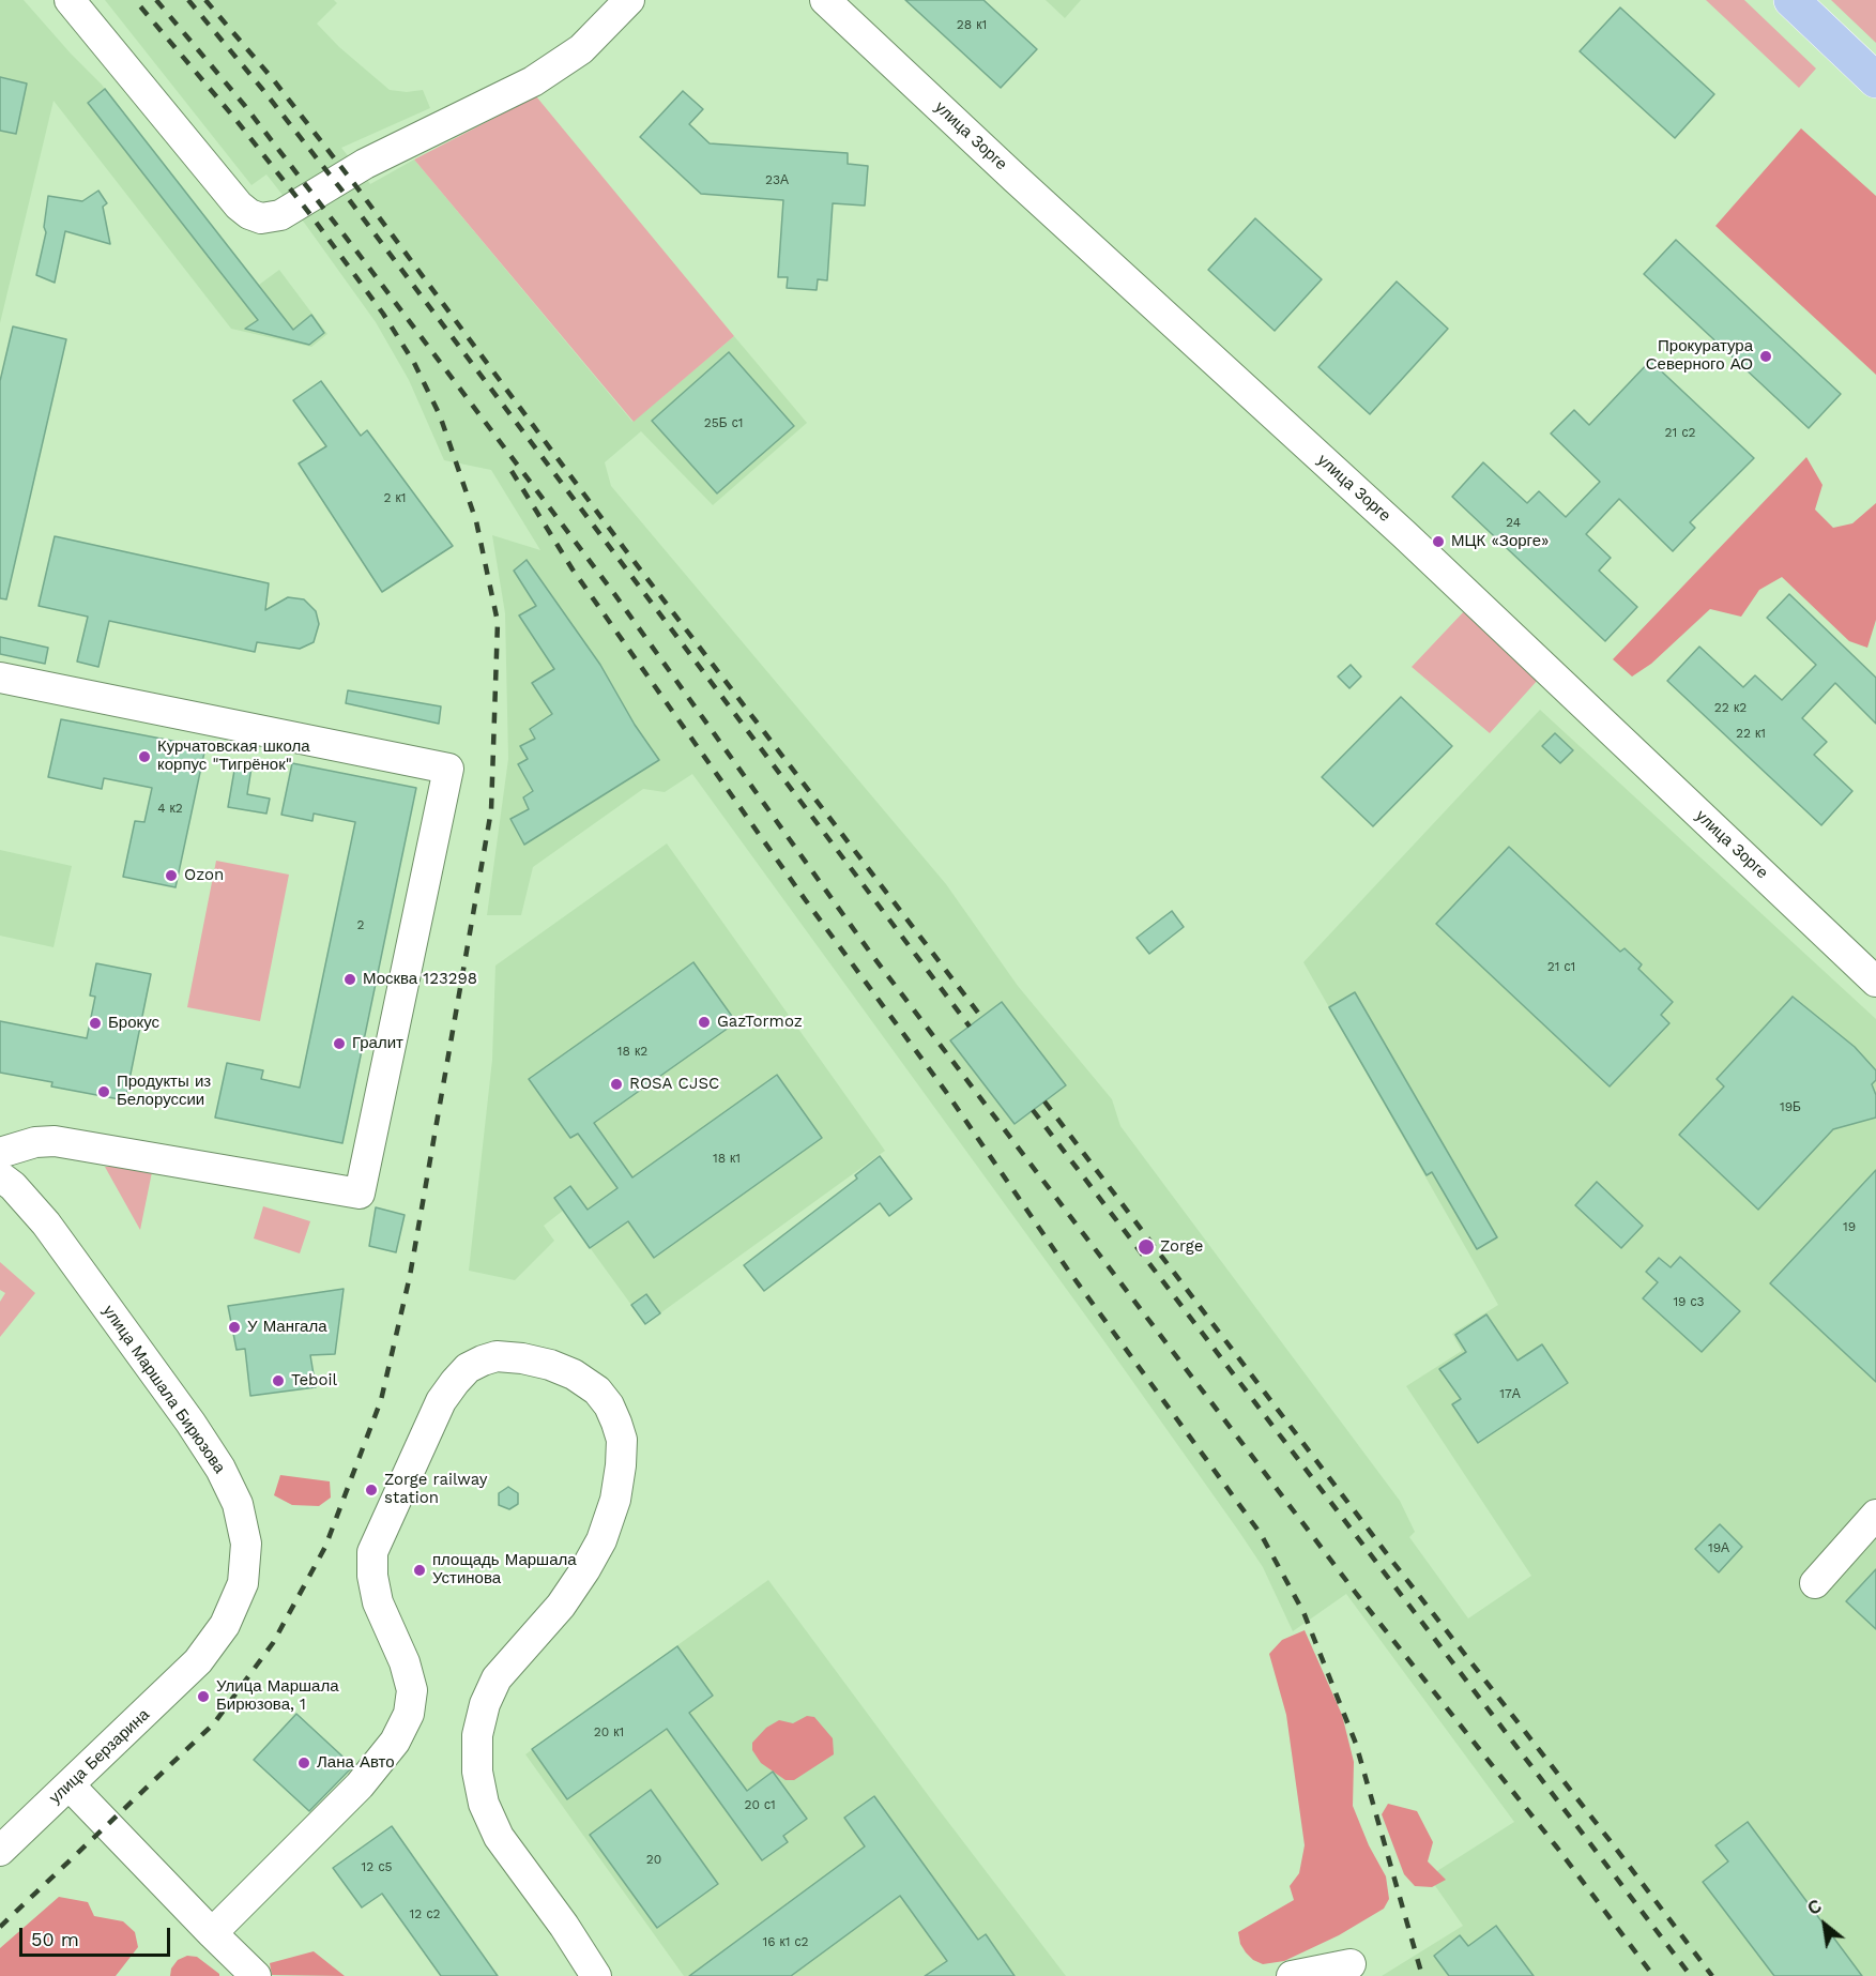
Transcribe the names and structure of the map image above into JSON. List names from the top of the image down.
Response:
{
  "streets": {
    "street": ["улица Зорге", "улица Маршала Бирюзова", "улица Берзарина"]
  },
  "crossings": [
    ["улица Маршала Бирюзова", "улица Берзарина"]
  ],
  "places": [
    "Прокуратура Северного АО",
    "МЦК «Зорге»",
    "Курчатовская школа корпус \"Тигрёнок\"",
    "Ozon",
    "Москва 123298",
    "GazTormoz",
    "Брокус",
    "Гралит",
    "ROSA CJSC",
    "Продукты из Белоруссии",
    "Zorge",
    "У Мангала",
    "Teboil",
    "Zorge railway station",
    "площадь Маршала Устинова",
    "Улица Маршала Бирюзова, 1",
    "Лана Авто"
  ],
  "house_numbers": [
    "28 к1",
    "23А",
    "25Б с1",
    "21 с2",
    "2 к1",
    "24",
    "22 к2",
    "22 к1",
    "4 к2",
    "2",
    "21 с1",
    "18 к2",
    "19Б",
    "18 к1",
    "19",
    "19 с3",
    "17А",
    "19А",
    "20 к1",
    "20 с1",
    "20",
    "12 с5",
    "12 с2",
    "16 к1 с2"
  ],
  "scale_bar": "50 m",
  "north": "top left"
}
